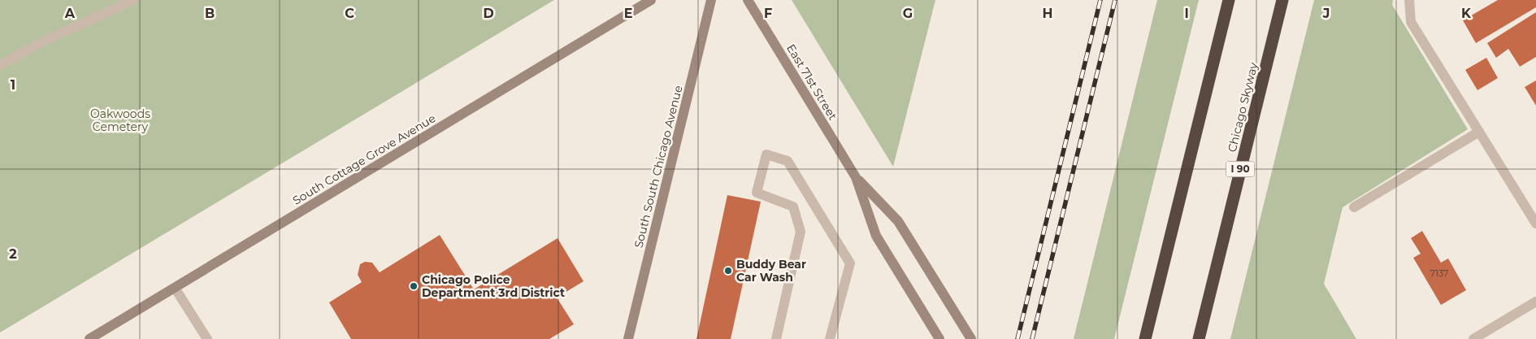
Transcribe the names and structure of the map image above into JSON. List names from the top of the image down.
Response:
{
  "streets": {
    "highway": ["Chicago Skyway", "I 90"],
    "main road": ["East 71st Street", "South Cottage Grove Avenue", "South South Chicago Avenue"]
  },
  "parks": ["Oakwoods Cemetery"],
  "places": ["Buddy Bear Car Wash", "Chicago Police Department 3rd District"],
  "house_numbers": ["7137"],
  "grid": {
    "columns": [
      "A",
      "B",
      "C",
      "D",
      "E",
      "F",
      "G",
      "H",
      "I",
      "J",
      "K"
    ],
    "rows": ["1", "2"]
  }
}
